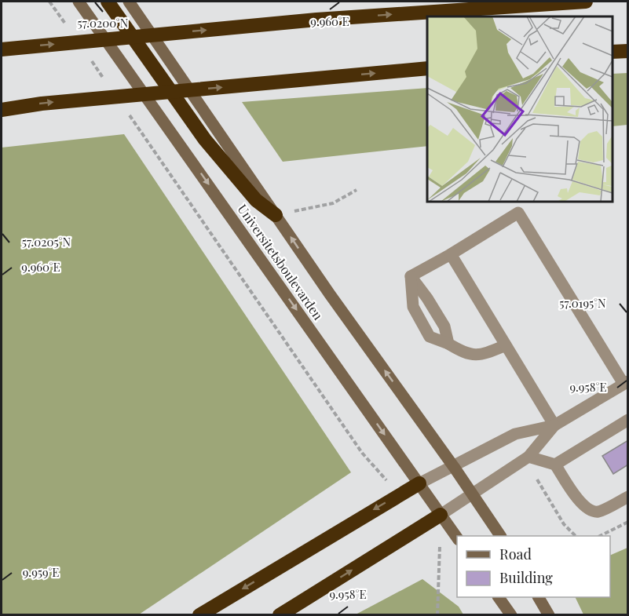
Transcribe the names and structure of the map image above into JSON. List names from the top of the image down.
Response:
{
  "streets": {
    "main road": ["Universitetsboulevarden"]
  },
  "legend": ["Road", "Building"],
  "coordinates": [
    "9.960°E",
    "57.0200°N",
    "57.0205°N",
    "57.0195°N",
    "9.958°E",
    "9.959°E"
  ]
}
